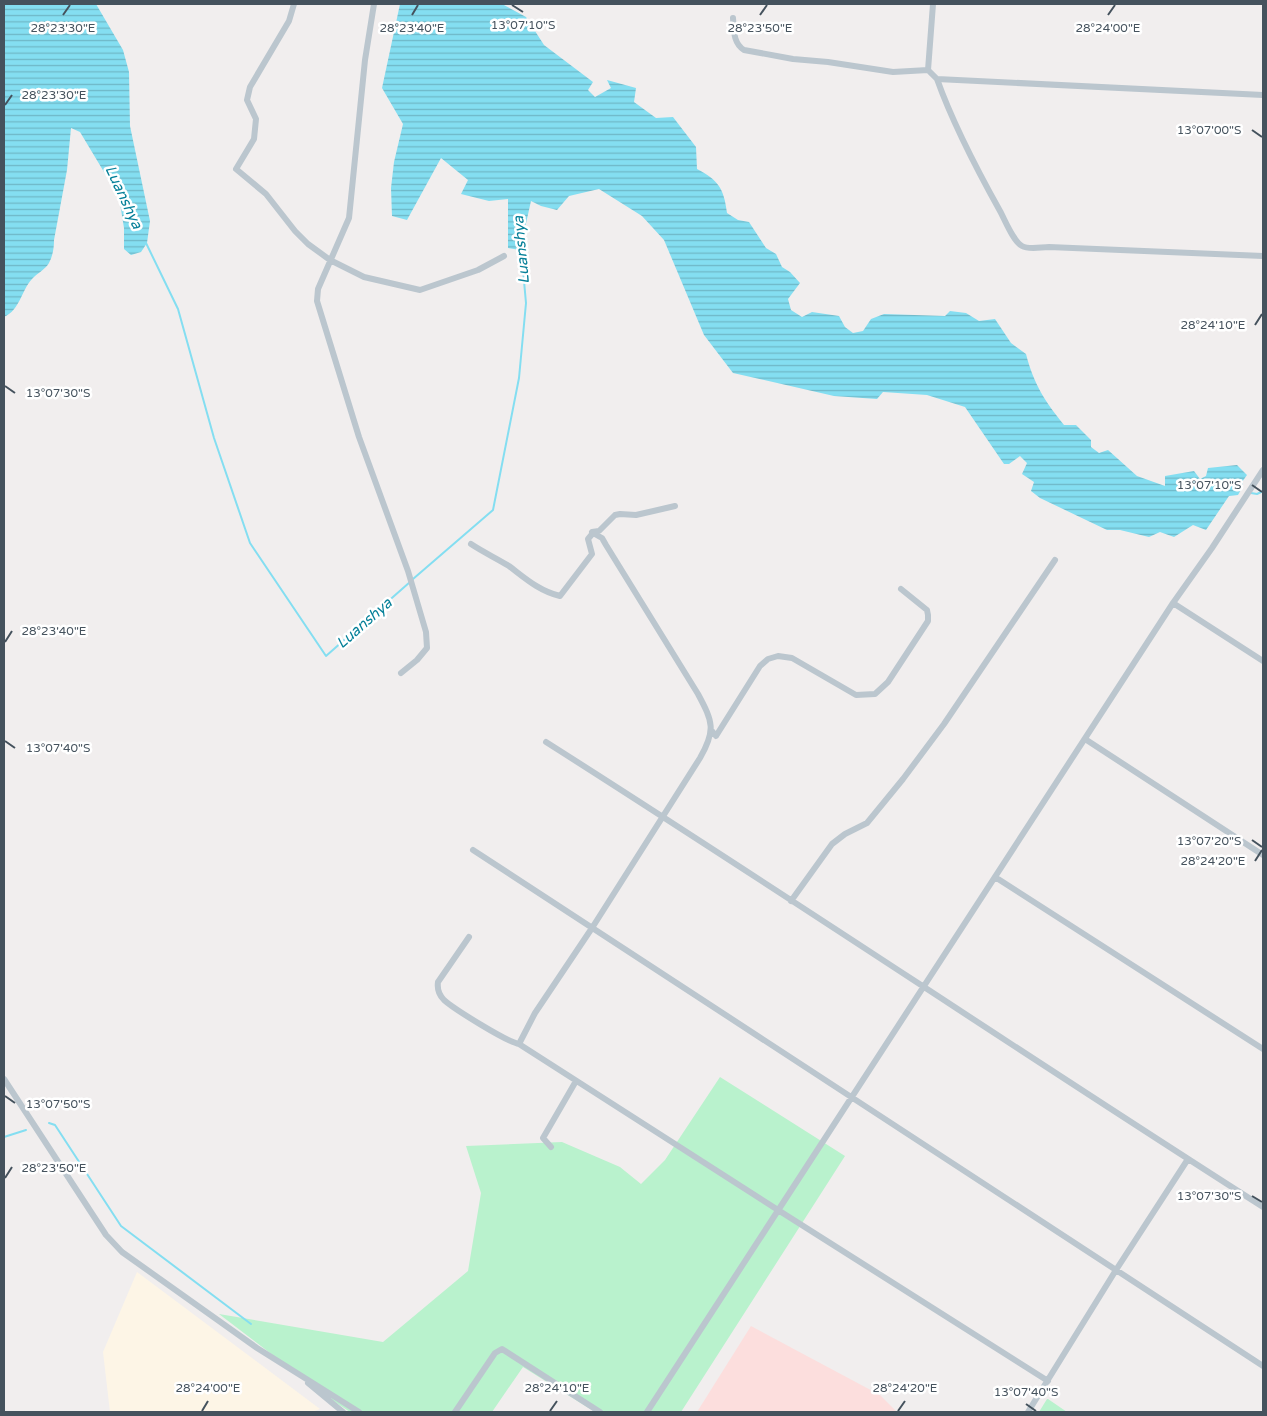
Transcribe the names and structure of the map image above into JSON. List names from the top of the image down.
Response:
{
  "water": ["Luanshya"],
  "coordinates": [
    "13°07'10\"S",
    "28°23'40\"E",
    "28°23'30\"E",
    "28°23'50\"E",
    "28°24'00\"E",
    "13°07'00\"S",
    "28°24'10\"E",
    "13°07'30\"S",
    "13°07'40\"S",
    "13°07'20\"S",
    "28°24'20\"E",
    "13°07'50\"S"
  ]
}
